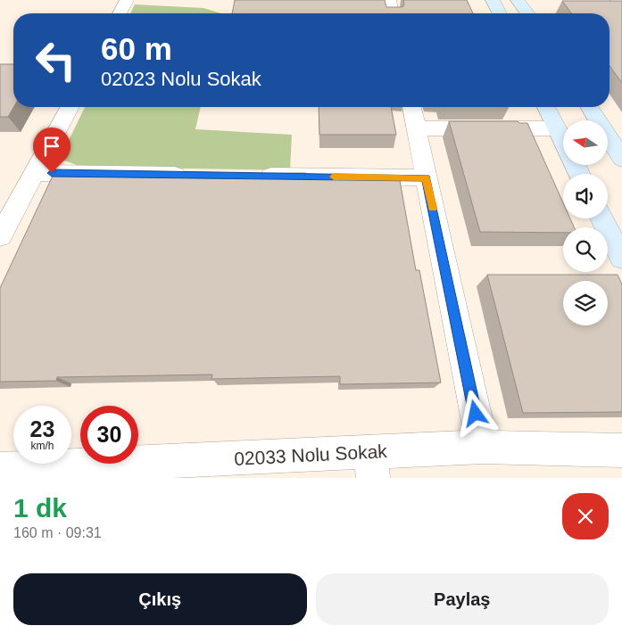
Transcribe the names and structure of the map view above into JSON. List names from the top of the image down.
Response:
{
  "streets": {
    "street": ["02033 Nolu Sokak"]
  },
  "north": "left",
  "page": {
    "turn": ["60 m", "02023 Nolu Sokak"],
    "speed": "23 km/h",
    "limit": "30",
    "heading": ["1 dk", "160 m · 09:31"],
    "buttons": ["Çıkış", "Paylaş"]
  }
}
